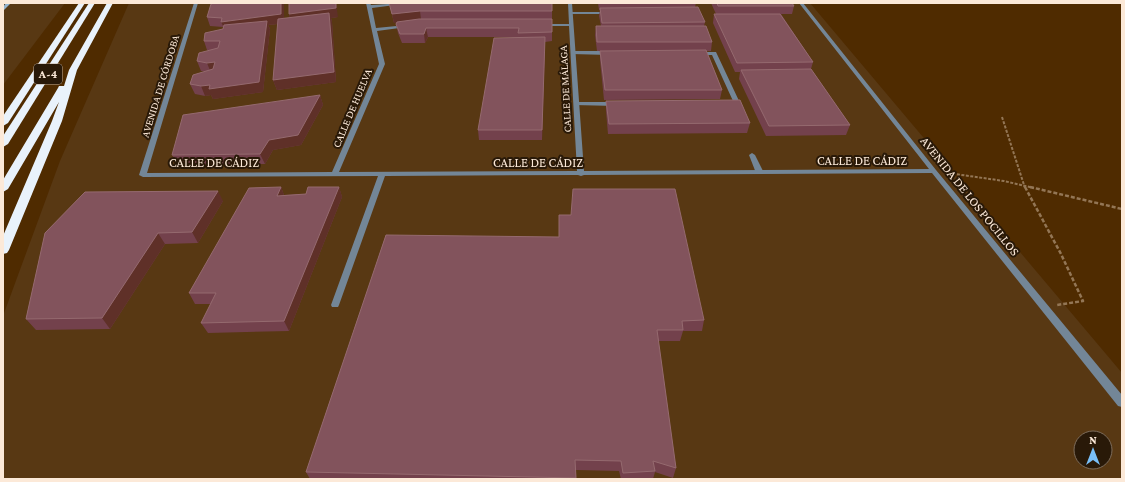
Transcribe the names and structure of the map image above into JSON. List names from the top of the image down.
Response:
{
  "streets": {
    "highway": ["A-4"],
    "street": [
      "AVENIDA DE CÓRDOBA",
      "CALLE DE MÁLAGA",
      "CALLE DE HUELVA",
      "CALLE DE CÁDIZ",
      "AVENIDA DE LOS POCILLOS"
    ]
  },
  "crossings": [
    ["AVENIDA DE CÓRDOBA", "CALLE DE CÁDIZ"],
    ["CALLE DE MÁLAGA", "CALLE DE CÁDIZ"],
    ["CALLE DE HUELVA", "CALLE DE CÁDIZ"],
    ["CALLE DE CÁDIZ", "AVENIDA DE LOS POCILLOS"]
  ],
  "north": "top"
}
